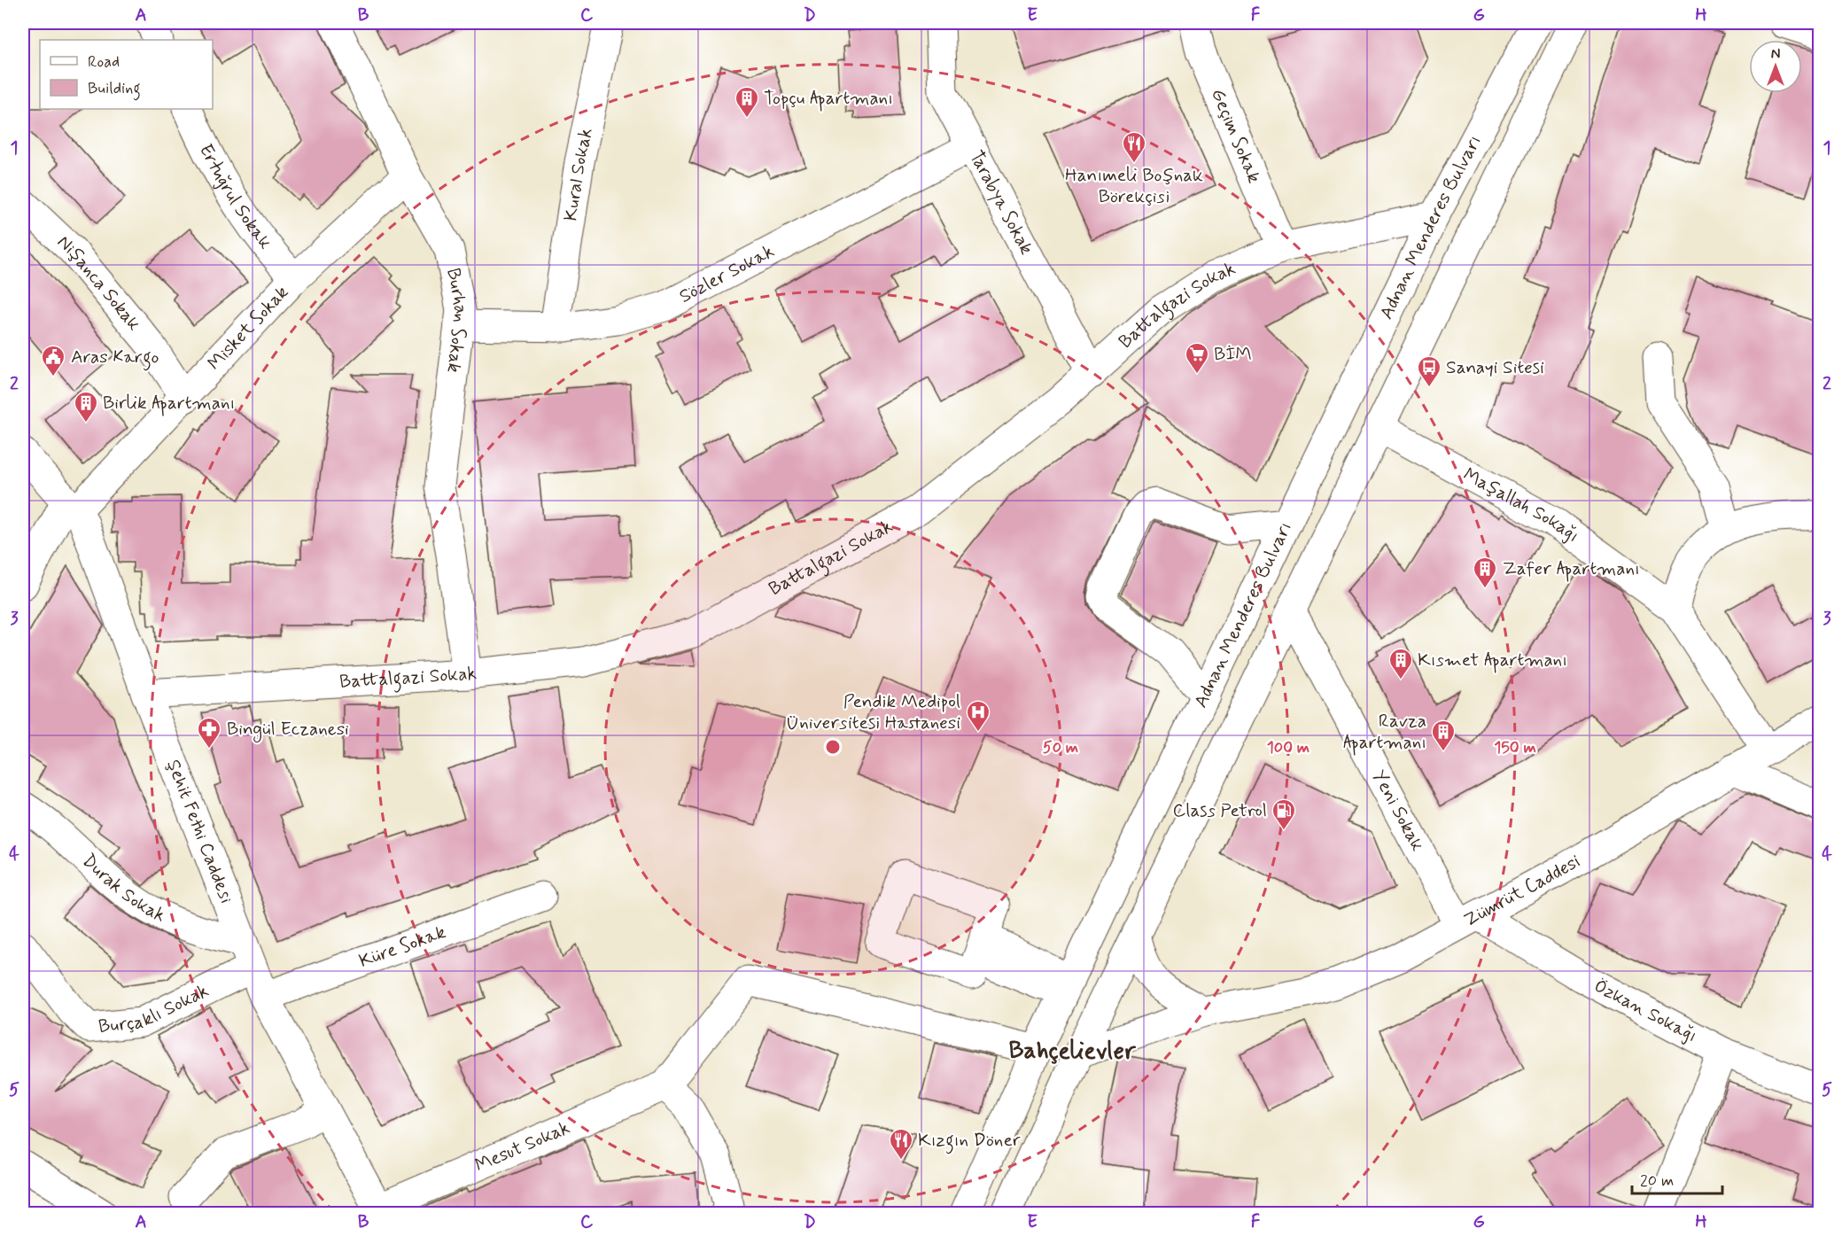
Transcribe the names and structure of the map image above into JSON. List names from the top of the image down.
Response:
{
  "streets": {
    "street": [
      "Geçim Sokak",
      "Kural Sokak",
      "Ertuğrul Sokak",
      "Tarabya Sokak",
      "Adnan Menderes Bulvarı",
      "Sözler Sokak",
      "Nişanca Sokak",
      "Battalgazi Sokak",
      "Burhan Sokak",
      "Misket Sokak",
      "Maşallah Sokağı",
      "Yeni Sokak",
      "Şehit Fethi Caddesi",
      "Durak Sokak",
      "Zümrüt Caddesi",
      "Küre Sokak",
      "Burçaklı Sokak",
      "Özkan Sokağı",
      "Mesut Sokak"
    ]
  },
  "crossings": [
    ["Geçim Sokak", "Battalgazi Sokak"],
    ["Kural Sokak", "Sözler Sokak"],
    ["Ertuğrul Sokak", "Misket Sokak"],
    ["Tarabya Sokak", "Sözler Sokak"],
    ["Tarabya Sokak", "Battalgazi Sokak"],
    ["Adnan Menderes Bulvarı", "Battalgazi Sokak"],
    ["Adnan Menderes Bulvarı", "Maşallah Sokağı"],
    ["Adnan Menderes Bulvarı", "Yeni Sokak"],
    ["Adnan Menderes Bulvarı", "Zümrüt Caddesi"],
    ["Sözler Sokak", "Burhan Sokak"],
    ["Nişanca Sokak", "Misket Sokak"],
    ["Battalgazi Sokak", "Burhan Sokak"],
    ["Battalgazi Sokak", "Şehit Fethi Caddesi"],
    ["Burhan Sokak", "Misket Sokak"],
    ["Misket Sokak", "Şehit Fethi Caddesi"],
    ["Maşallah Sokağı", "Zümrüt Caddesi"],
    ["Yeni Sokak", "Zümrüt Caddesi"],
    ["Yeni Sokak", "Özkan Sokağı"],
    ["Şehit Fethi Caddesi", "Durak Sokak"],
    ["Şehit Fethi Caddesi", "Küre Sokak"],
    ["Şehit Fethi Caddesi", "Burçaklı Sokak"],
    ["Şehit Fethi Caddesi", "Mesut Sokak"],
    ["Durak Sokak", "Burçaklı Sokak"],
    ["Zümrüt Caddesi", "Özkan Sokağı"]
  ],
  "districts": ["Bahçelievler"],
  "places": {
    "building": [
      "Topçu Apartmanı",
      "Birlik Apartmanı",
      "Zafer Apartmanı",
      "Kısmet Apartmanı",
      "Ravza Apartmanı"
    ],
    "restaurant": ["Hanımeli Boşnak Börekçisi", "Kızgın Döner"],
    "supermarket": ["BİM"],
    "public building": ["Aras Kargo"],
    "bus stop": ["Sanayi Sitesi"],
    "hospital": ["Pendik Medipol Üniversitesi Hastanesi"],
    "pharmacy": ["Bingül Eczanesi"],
    "fuel station": ["Class Petrol"]
  },
  "legend": ["Road", "Building"],
  "scale_bar": "20 m",
  "north": "top",
  "grid": {
    "columns": [
      "A",
      "B",
      "C",
      "D",
      "E",
      "F",
      "G",
      "H"
    ],
    "rows": [
      "1",
      "2",
      "3",
      "4",
      "5"
    ]
  },
  "rings": ["50 m", "100 m", "150 m"]
}
